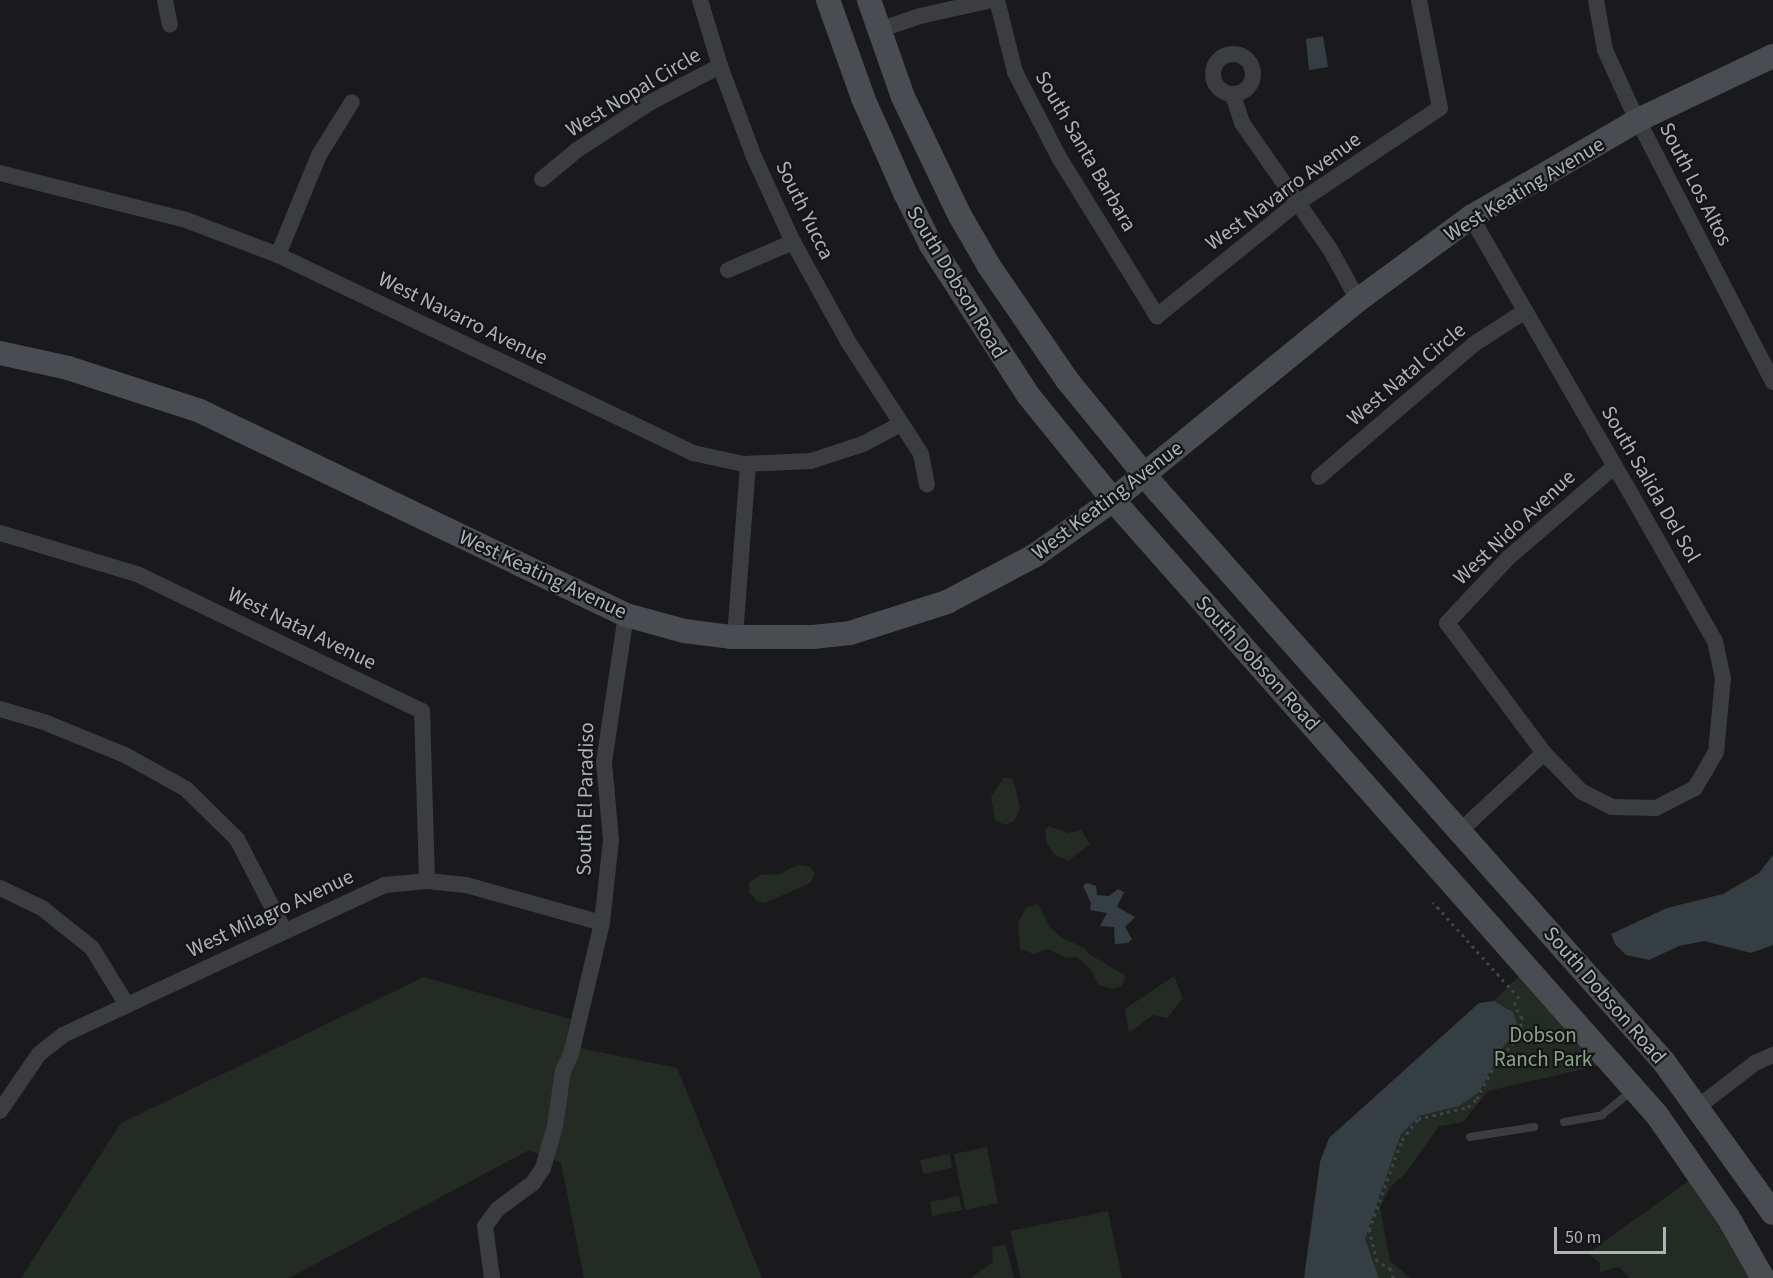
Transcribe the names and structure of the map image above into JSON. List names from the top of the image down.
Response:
{
  "streets": {
    "main road": ["West Keating Avenue", "South Dobson Road"],
    "street": [
      "West Nopal Circle",
      "South Santa Barbara",
      "South Los Altos",
      "West Navarro Avenue",
      "South Yucca",
      "West Natal Circle",
      "South Salida Del Sol",
      "West Nido Avenue",
      "West Natal Avenue",
      "South El Paradiso",
      "West Milagro Avenue"
    ]
  },
  "crossings": [
    ["West Nopal Circle", "South Yucca"],
    ["South Santa Barbara", "West Navarro Avenue"],
    ["South Los Altos", "West Keating Avenue"],
    ["West Keating Avenue", "South Dobson Road"],
    ["West Keating Avenue", "South Salida Del Sol"],
    ["West Keating Avenue", "South El Paradiso"],
    ["West Navarro Avenue", "South Yucca"],
    ["West Natal Circle", "South Salida Del Sol"],
    ["South Salida Del Sol", "West Nido Avenue"],
    ["West Natal Avenue", "West Milagro Avenue"],
    ["South El Paradiso", "West Milagro Avenue"]
  ],
  "parks": ["Dobson Ranch Park"],
  "scale_bar": "50 m"
}
